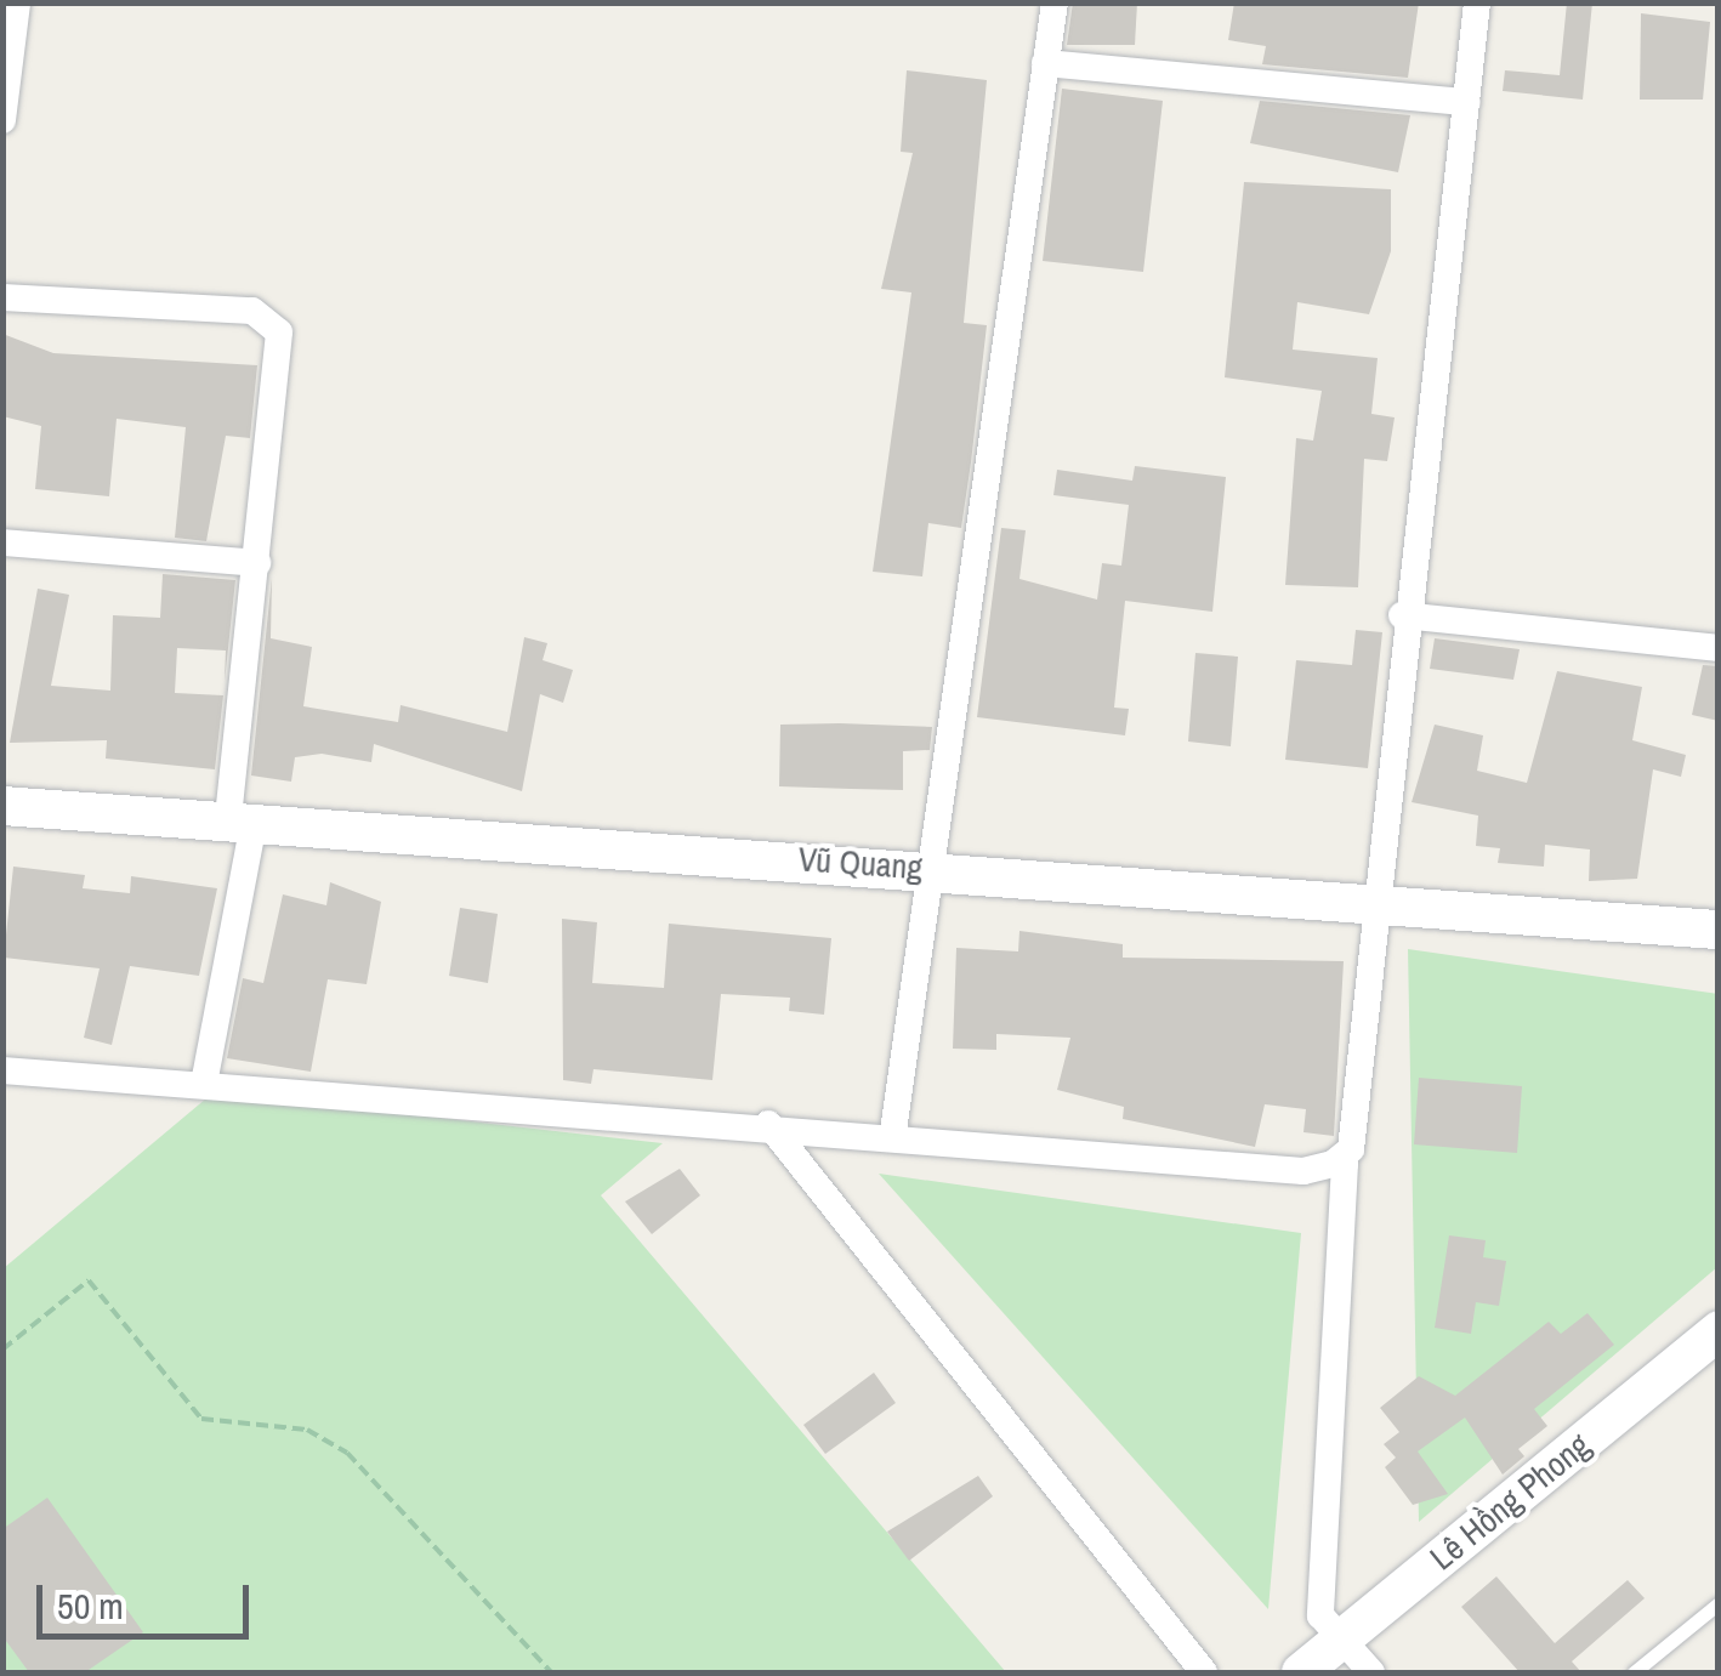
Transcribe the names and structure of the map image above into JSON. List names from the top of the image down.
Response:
{
  "streets": {
    "main road": ["Vũ Quang", "Lê Hồng Phong"]
  },
  "scale_bar": "50 m"
}
